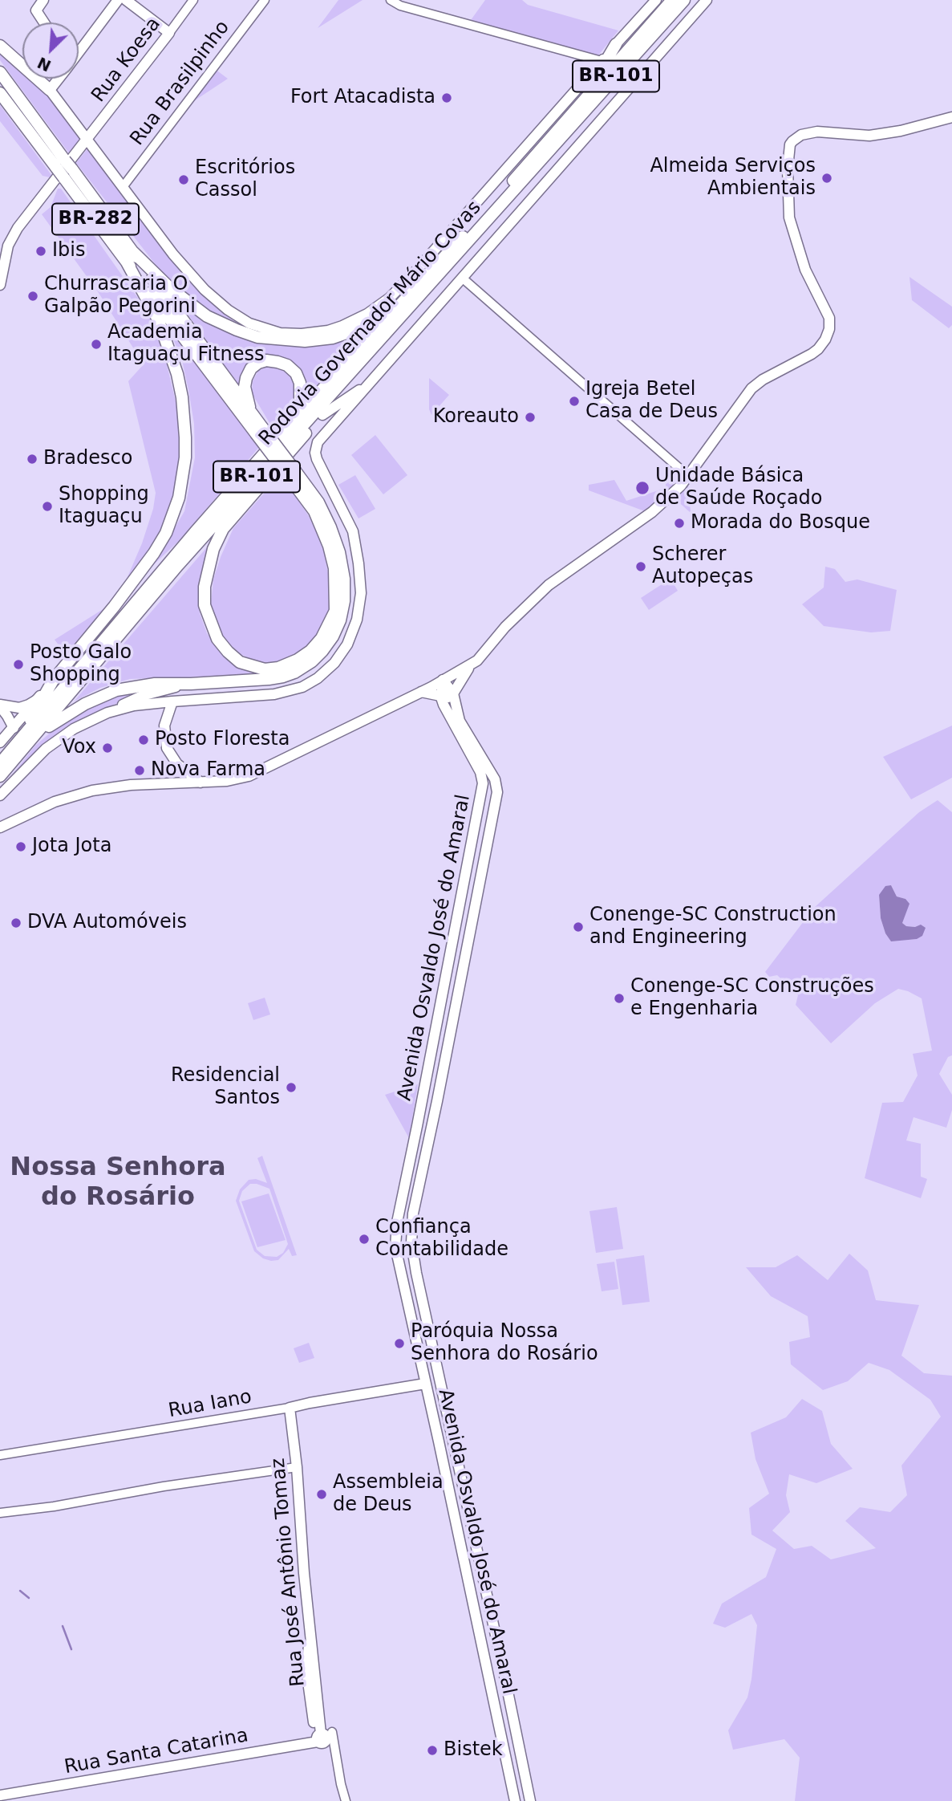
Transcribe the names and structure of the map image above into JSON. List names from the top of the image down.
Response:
{
  "streets": {
    "highway": ["BR-101", "BR-282", "Rodovia Governador Mário Covas"],
    "main road": [
      "Rua Koesa",
      "Avenida Osvaldo José do Amaral",
      "Rua Iano",
      "Rua José Antônio Tomaz",
      "Rua Santa Catarina"
    ],
    "street": ["Rua Brasilpinho"]
  },
  "crossings": [
    ["Avenida Osvaldo José do Amaral", "Rua Iano"],
    ["Rua Iano", "Rua José Antônio Tomaz"],
    ["Rua José Antônio Tomaz", "Rua Santa Catarina"]
  ],
  "districts": ["Nossa Senhora do Rosário"],
  "places": [
    "Fort Atacadista",
    "Almeida Serviços Ambientais",
    "Escritórios Cassol",
    "Ibis",
    "Churrascaria O Galpão Pegorini",
    "Academia Itaguaçu Fitness",
    "Igreja Betel Casa de Deus",
    "Koreauto",
    "Bradesco",
    "Unidade Básica de Saúde Roçado",
    "Shopping Itaguaçu",
    "Morada do Bosque",
    "Scherer Autopeças",
    "Posto Galo Shopping",
    "Posto Floresta",
    "Vox",
    "Nova Farma",
    "Jota Jota",
    "DVA Automóveis",
    "Conenge-SC Construction and Engineering",
    "Conenge-SC Construções e Engenharia",
    "Residencial Santos",
    "Confiança Contabilidade",
    "Paróquia Nossa Senhora do Rosário",
    "Assembleia de Deus",
    "Bistek"
  ],
  "north": "bottom left"
}
